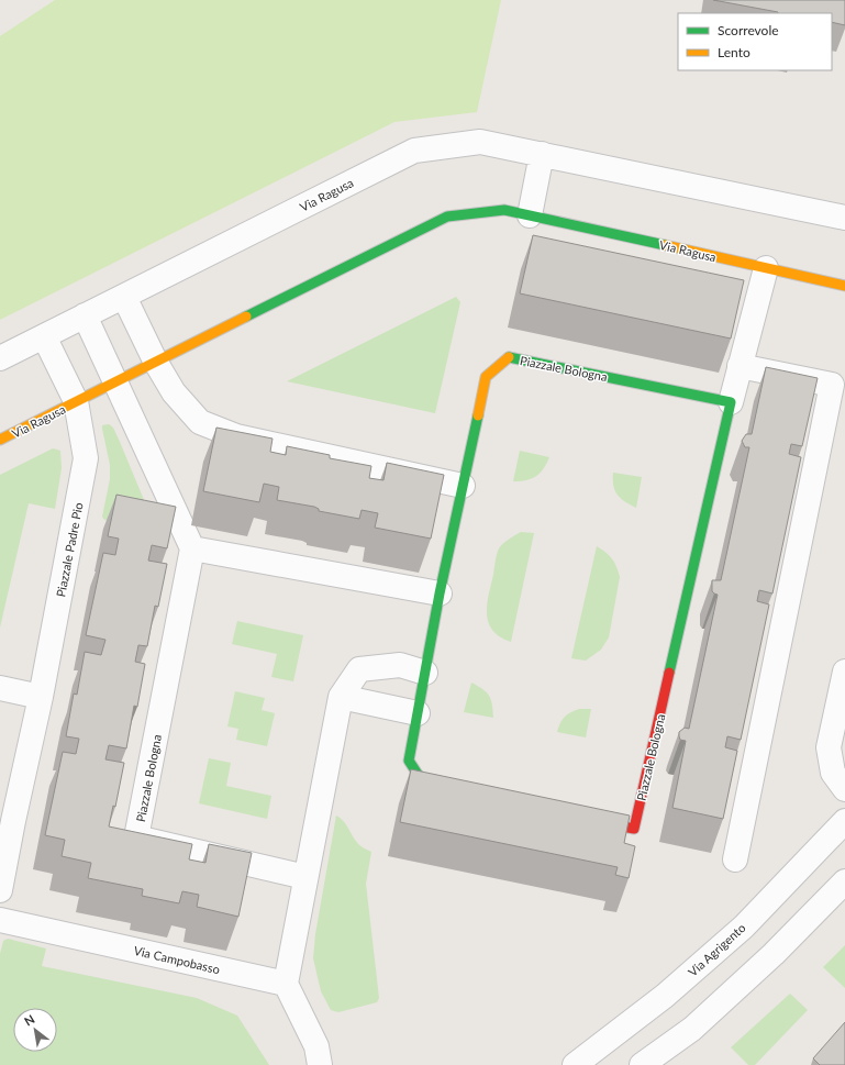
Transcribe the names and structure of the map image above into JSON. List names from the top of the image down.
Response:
{
  "streets": {
    "street": [
      "Via Ragusa",
      "Piazzale Bologna",
      "Piazzale Padre Pio",
      "Via Agrigento",
      "Via Campobasso"
    ]
  },
  "crossings": [
    ["Via Ragusa", "Piazzale Bologna"],
    ["Via Ragusa", "Piazzale Padre Pio"]
  ],
  "legend": ["Scorrevole", "Lento"],
  "north": "top left"
}
